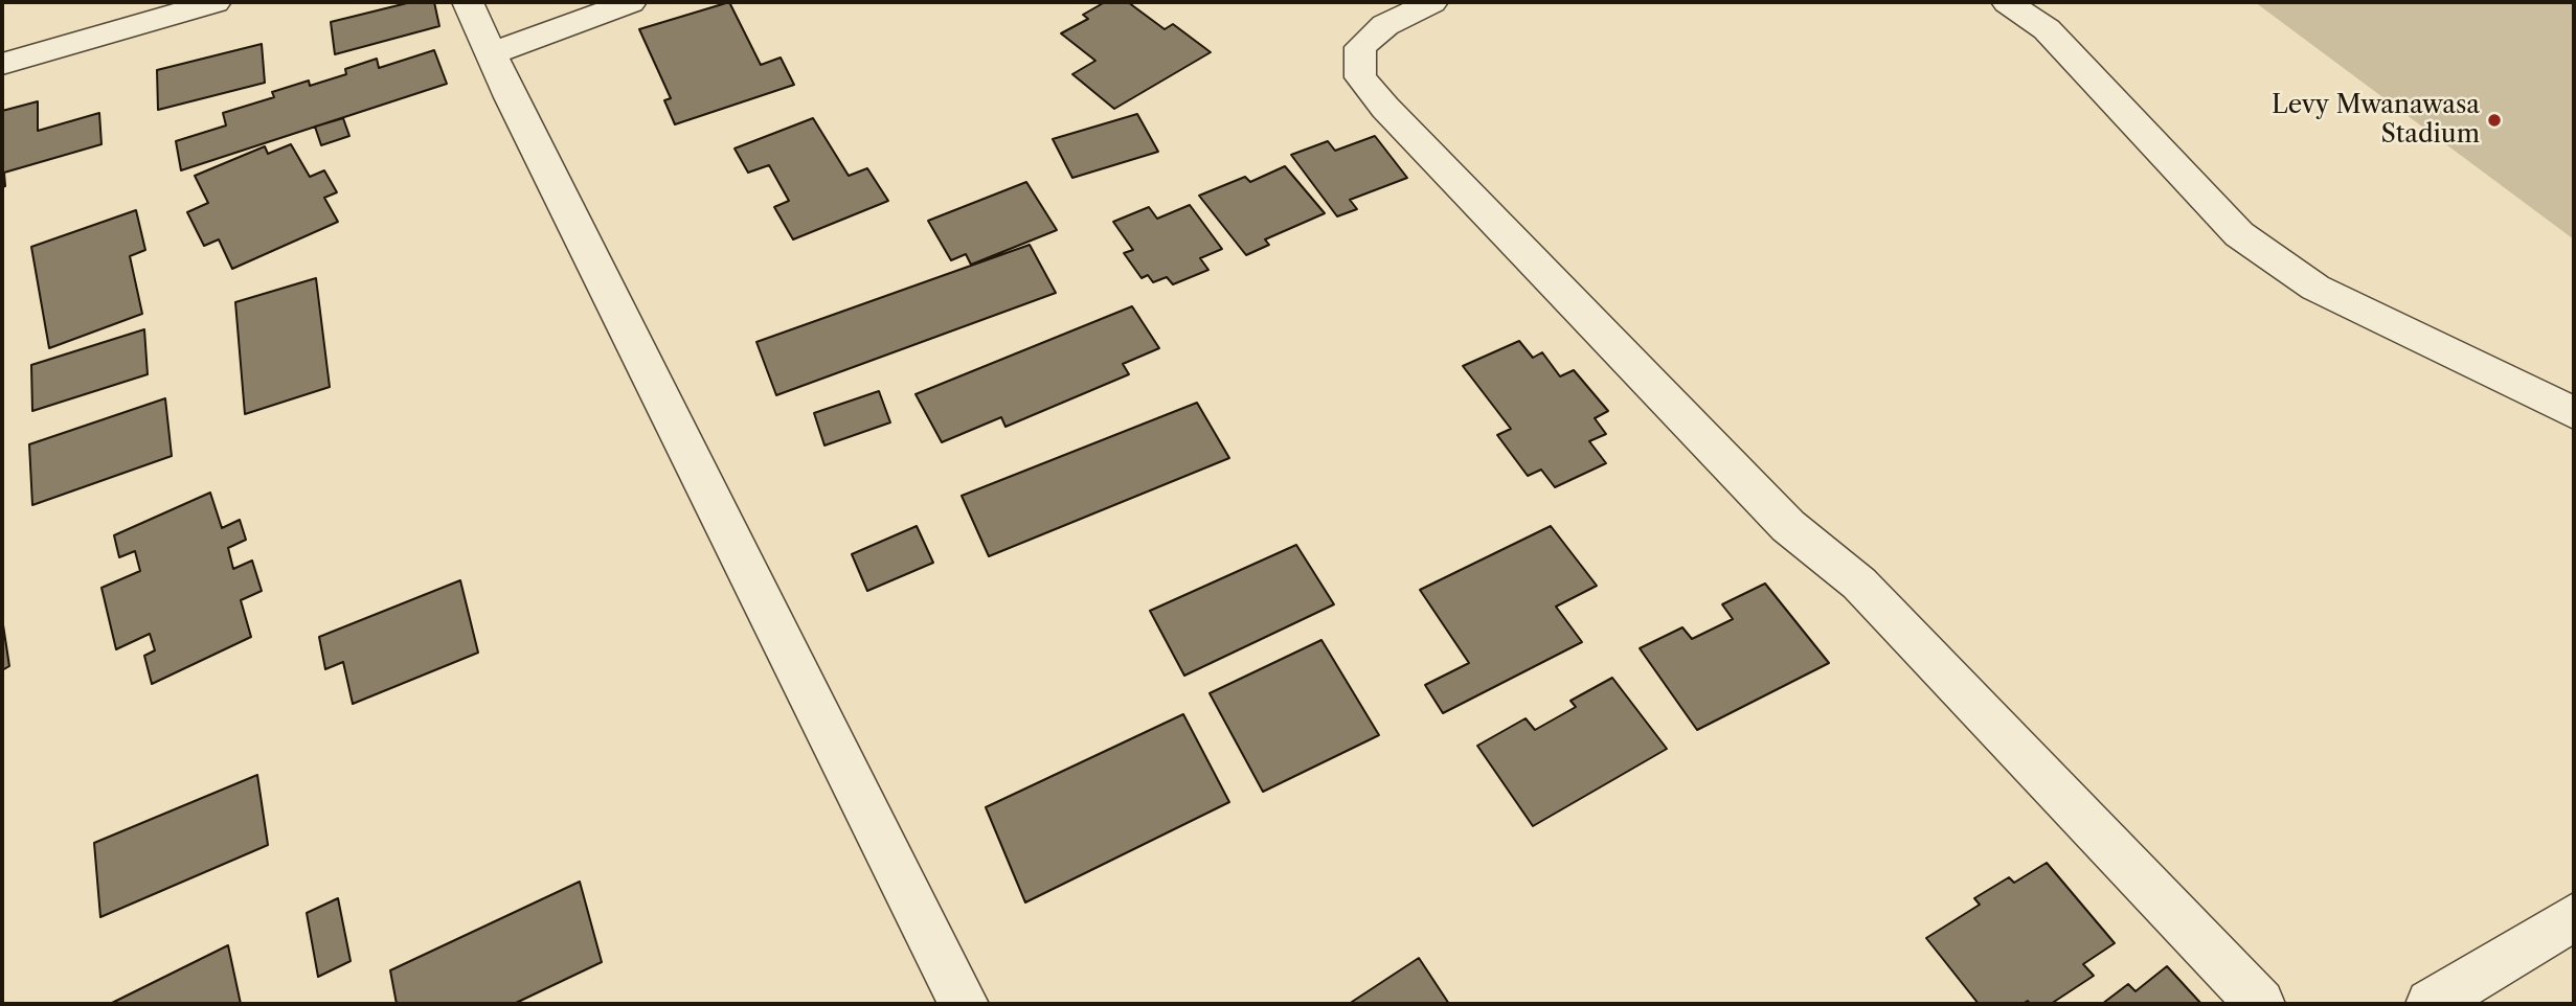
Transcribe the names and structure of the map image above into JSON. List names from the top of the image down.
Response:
{
  "places": ["Levy Mwanawasa Stadium"]
}
